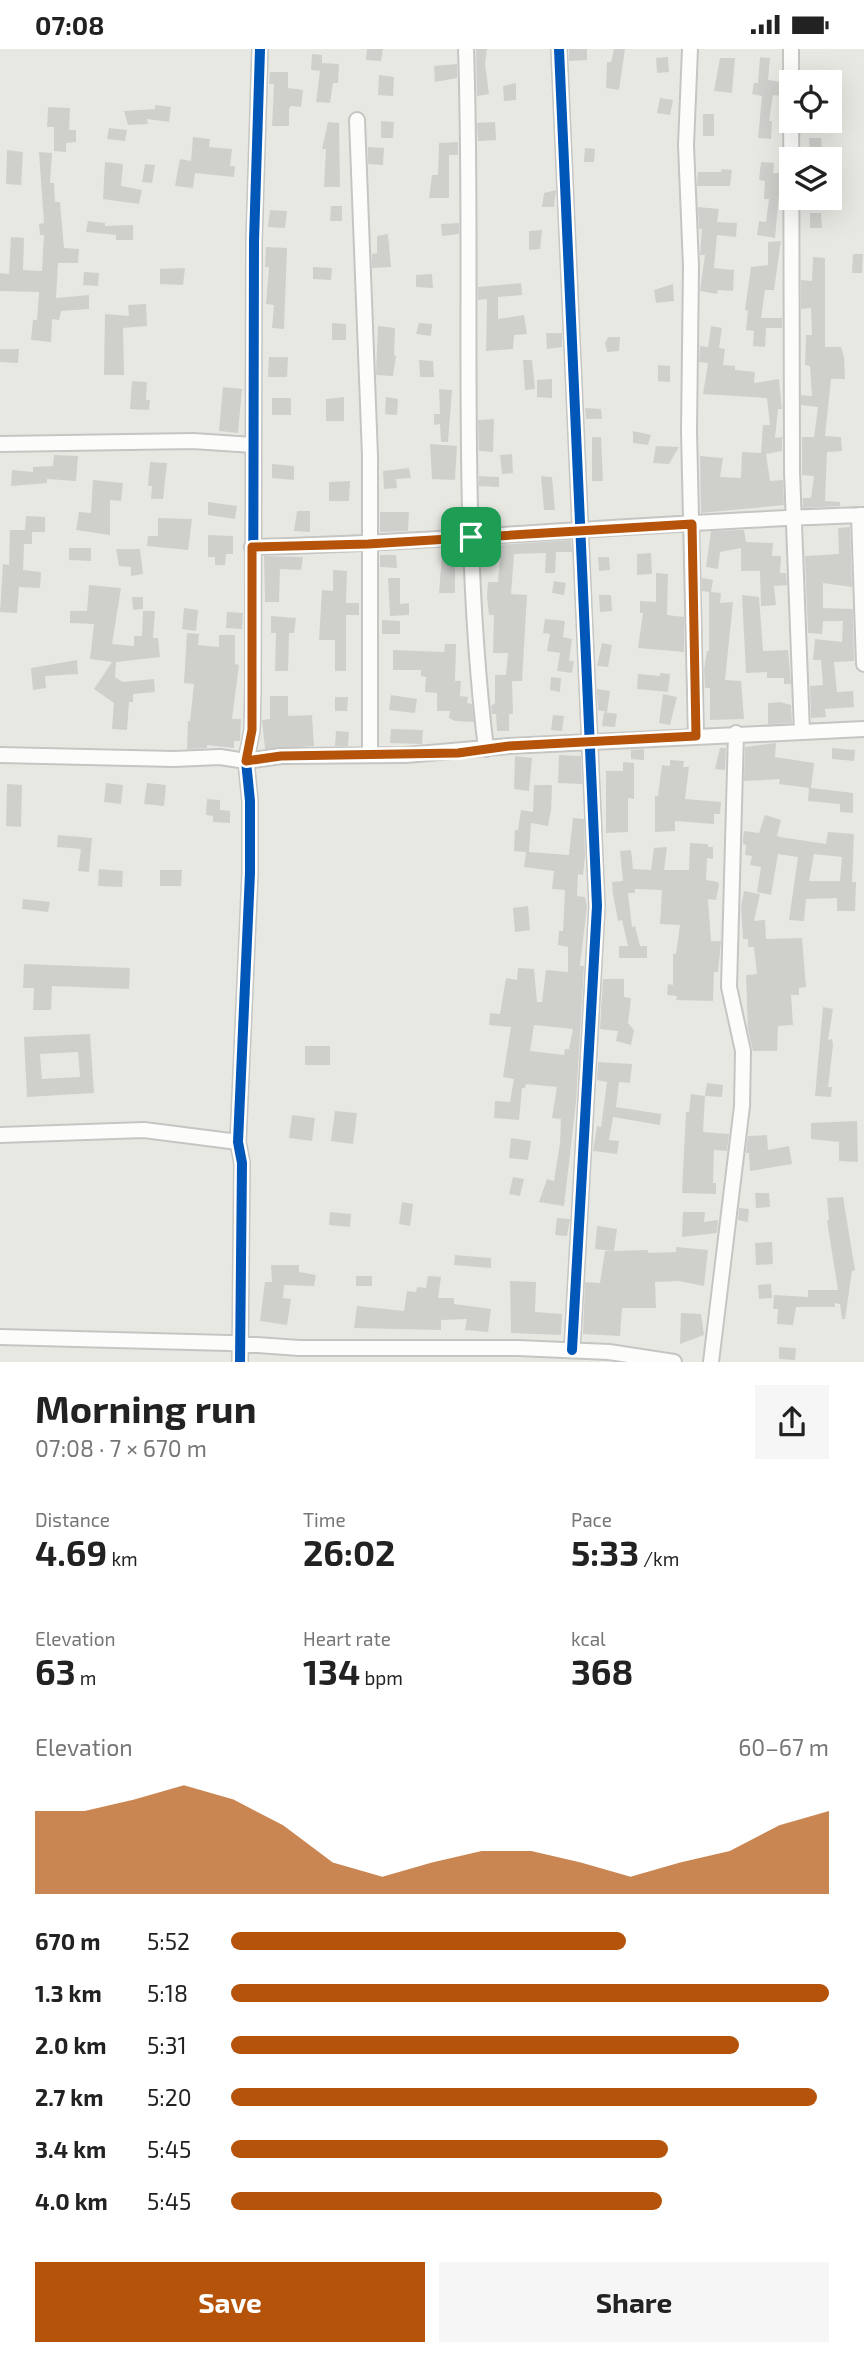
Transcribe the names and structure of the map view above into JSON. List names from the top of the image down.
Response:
{
  "page": {
    "status": "07:08",
    "heading": ["Morning run", "07:08 · 7 × 670 m"],
    "stats": [
      ["Distance", "4.69 km"],
      ["Time", "26:02"],
      ["Pace", "5:33 /km"],
      ["Elevation", "63 m"],
      ["Heart rate", "134 bpm"],
      ["kcal", "368"]
    ],
    "chart": ["Elevation", "60–67 m"],
    "list": [
      {
        "name": "670 m",
        "note": "5:52"
      },
      {
        "name": "1.3 km",
        "note": "5:18"
      },
      {
        "name": "2.0 km",
        "note": "5:31"
      },
      {
        "name": "2.7 km",
        "note": "5:20"
      },
      {
        "name": "3.4 km",
        "note": "5:45"
      },
      {
        "name": "4.0 km",
        "note": "5:45"
      }
    ],
    "buttons": ["Save", "Share"]
  }
}
